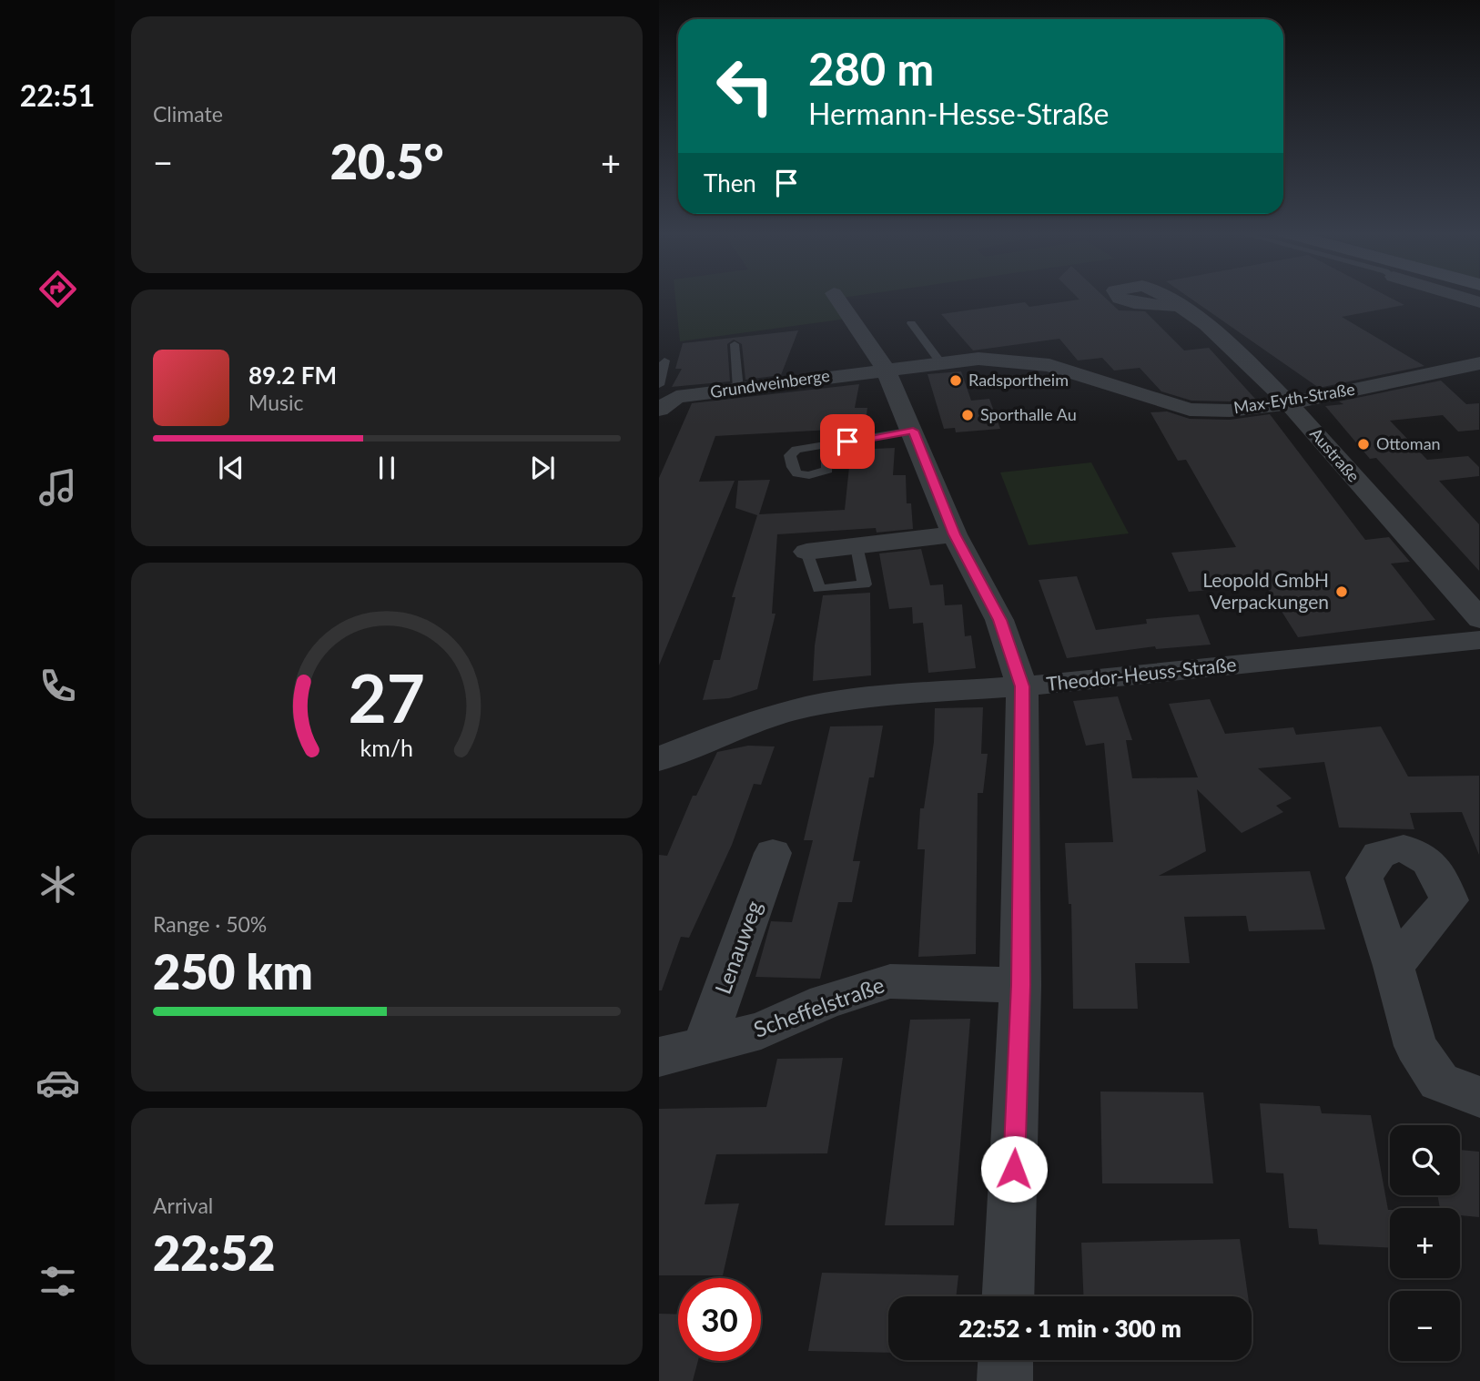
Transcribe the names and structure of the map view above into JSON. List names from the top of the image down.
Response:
{
  "streets": {
    "street": [
      "Grundweinberge",
      "Max-Eyth-Straße",
      "Austraße",
      "Theodor-Heuss-Straße",
      "Lenauweg",
      "Scheffelstraße"
    ]
  },
  "crossings": [
    ["Grundweinberge", "Max-Eyth-Straße"],
    ["Max-Eyth-Straße", "Austraße"],
    ["Lenauweg", "Scheffelstraße"]
  ],
  "places": [
    "Radsportheim",
    "Sporthalle Au",
    "Ottoman",
    "Leopold GmbH Verpackungen"
  ],
  "page": {
    "tabs": "22:51",
    "tile": [
      "Climate",
      ["Range · 50%", "250 km"],
      ["Arrival", "22:52"]
    ],
    "turn": ["280 m", "Hermann-Hesse-Straße"],
    "heat": ["−", "20.5°", "+"],
    "then": "Then",
    "song": ["89.2 FM", "Music"],
    "map_buttons": ["+", "−"],
    "limit": "30",
    "trip": "22:52 · 1 min · 300 m",
    "gauge": ["27", "km/h"]
  }
}
